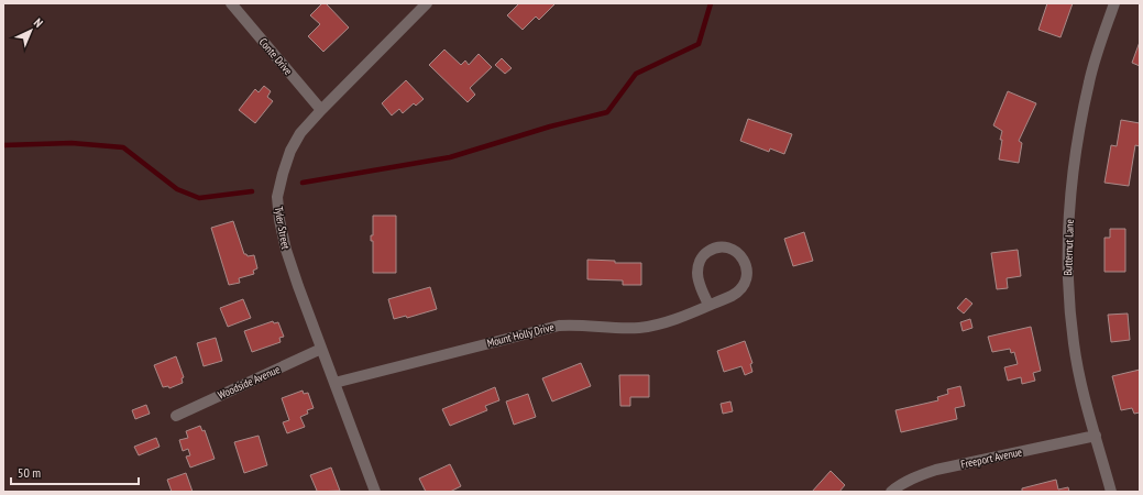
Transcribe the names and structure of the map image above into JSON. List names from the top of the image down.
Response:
{
  "streets": {
    "street": [
      "Conte Drive",
      "Tyler Street",
      "Butternut Lane",
      "Mount Holly Drive",
      "Woodside Avenue",
      "Freeport Avenue"
    ]
  },
  "crossings": [
    ["Conte Drive", "Tyler Street"],
    ["Tyler Street", "Mount Holly Drive"],
    ["Tyler Street", "Woodside Avenue"],
    ["Butternut Lane", "Freeport Avenue"]
  ],
  "scale_bar": "50 m",
  "north": "top right"
}
